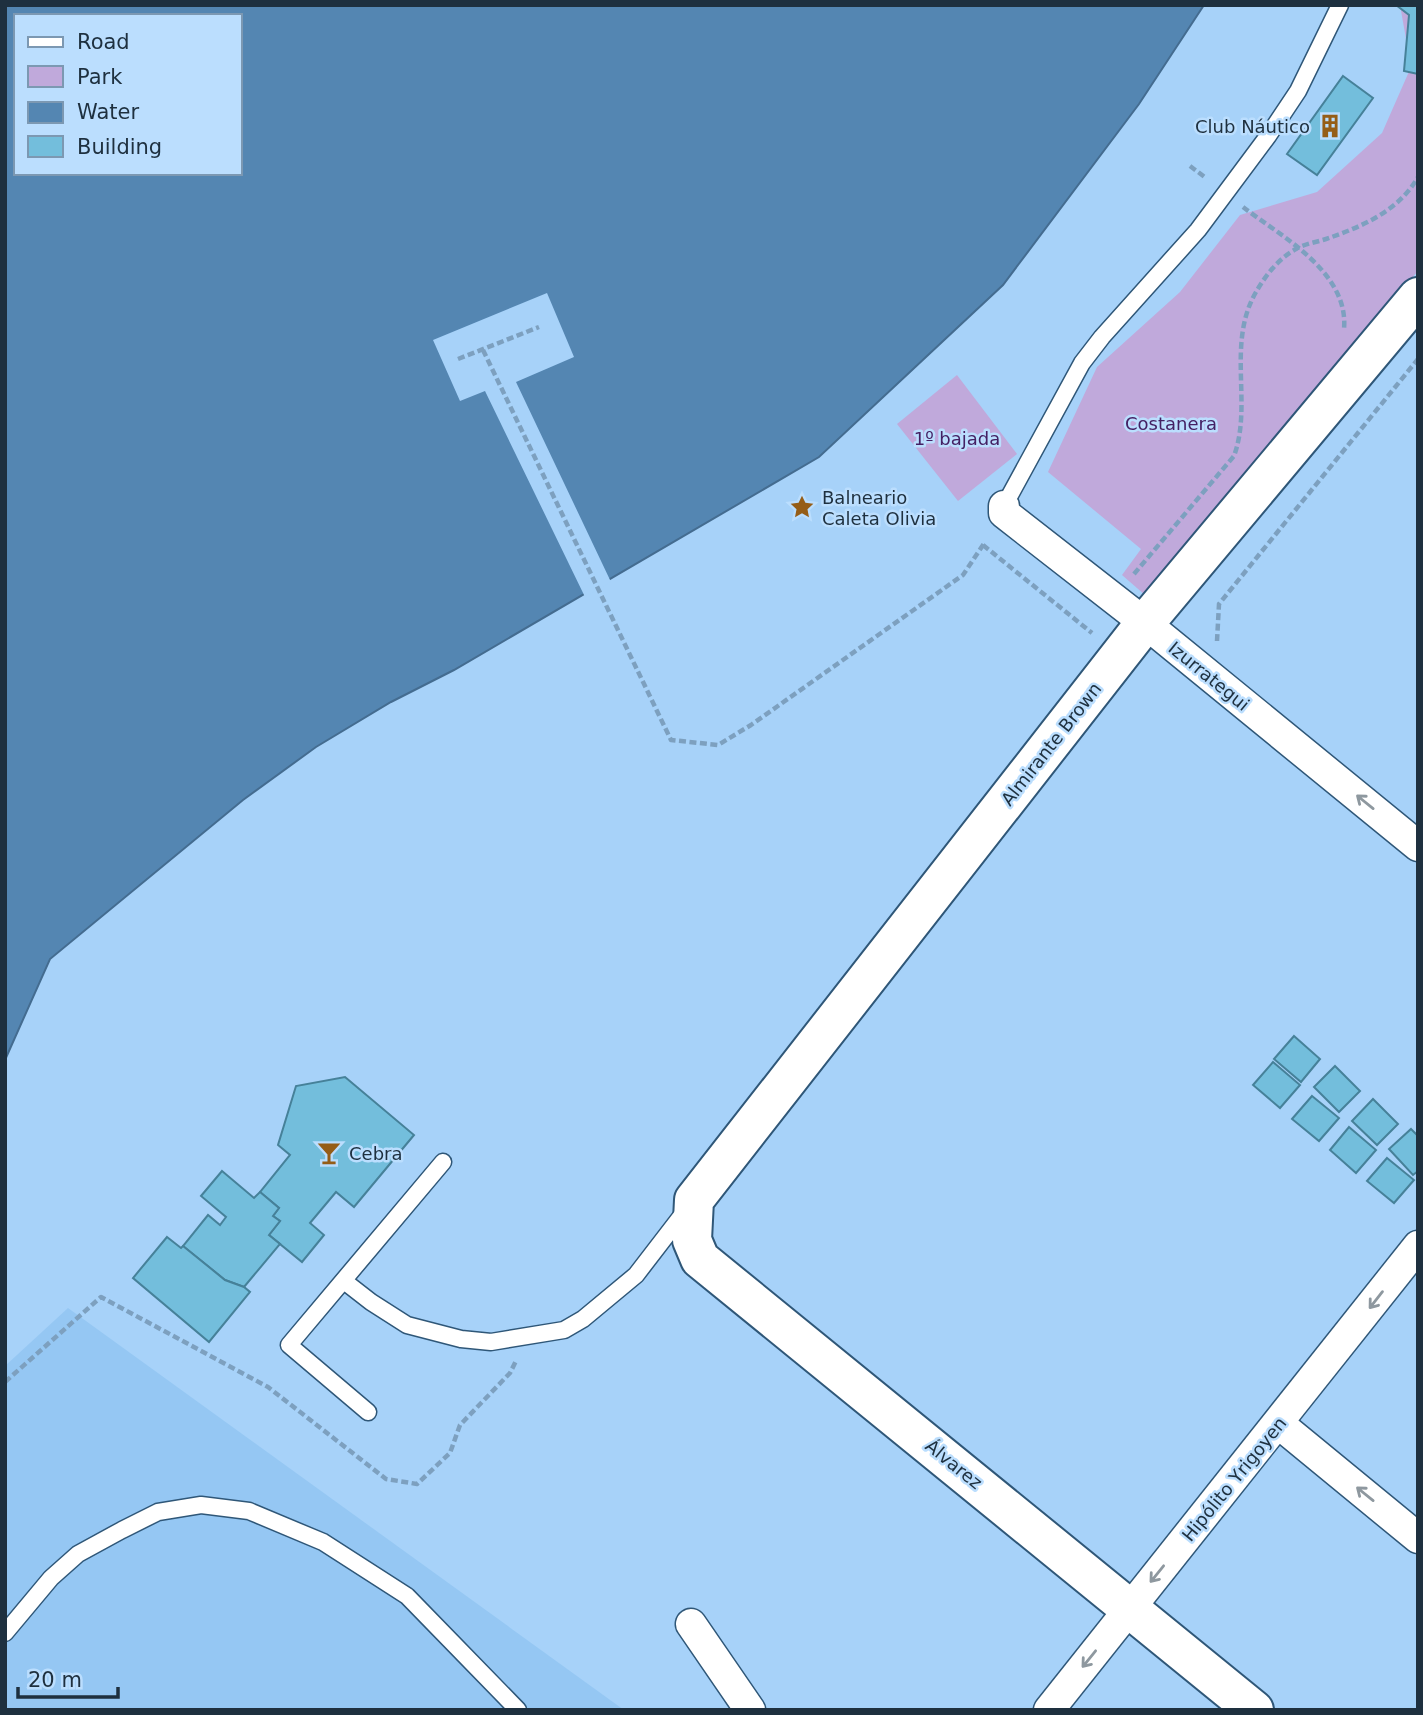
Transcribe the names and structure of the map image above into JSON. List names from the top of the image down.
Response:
{
  "streets": {
    "street": [
      "Izurrategui",
      "Almirante Brown",
      "Álvarez",
      "Hipólito Yrigoyen"
    ]
  },
  "crossings": [
    ["Izurrategui", "Almirante Brown"],
    ["Almirante Brown", "Álvarez"],
    ["Álvarez", "Hipólito Yrigoyen"]
  ],
  "one_way": ["Izurrategui", "Hipólito Yrigoyen"],
  "parks": ["Costanera", "1º bajada"],
  "places": {
    "building": ["Club Náutico"],
    "place": ["Balneario Caleta Olivia"],
    "bar": ["Cebra"]
  },
  "legend": [
    "Road",
    "Park",
    "Water",
    "Building"
  ],
  "scale_bar": "20 m"
}
